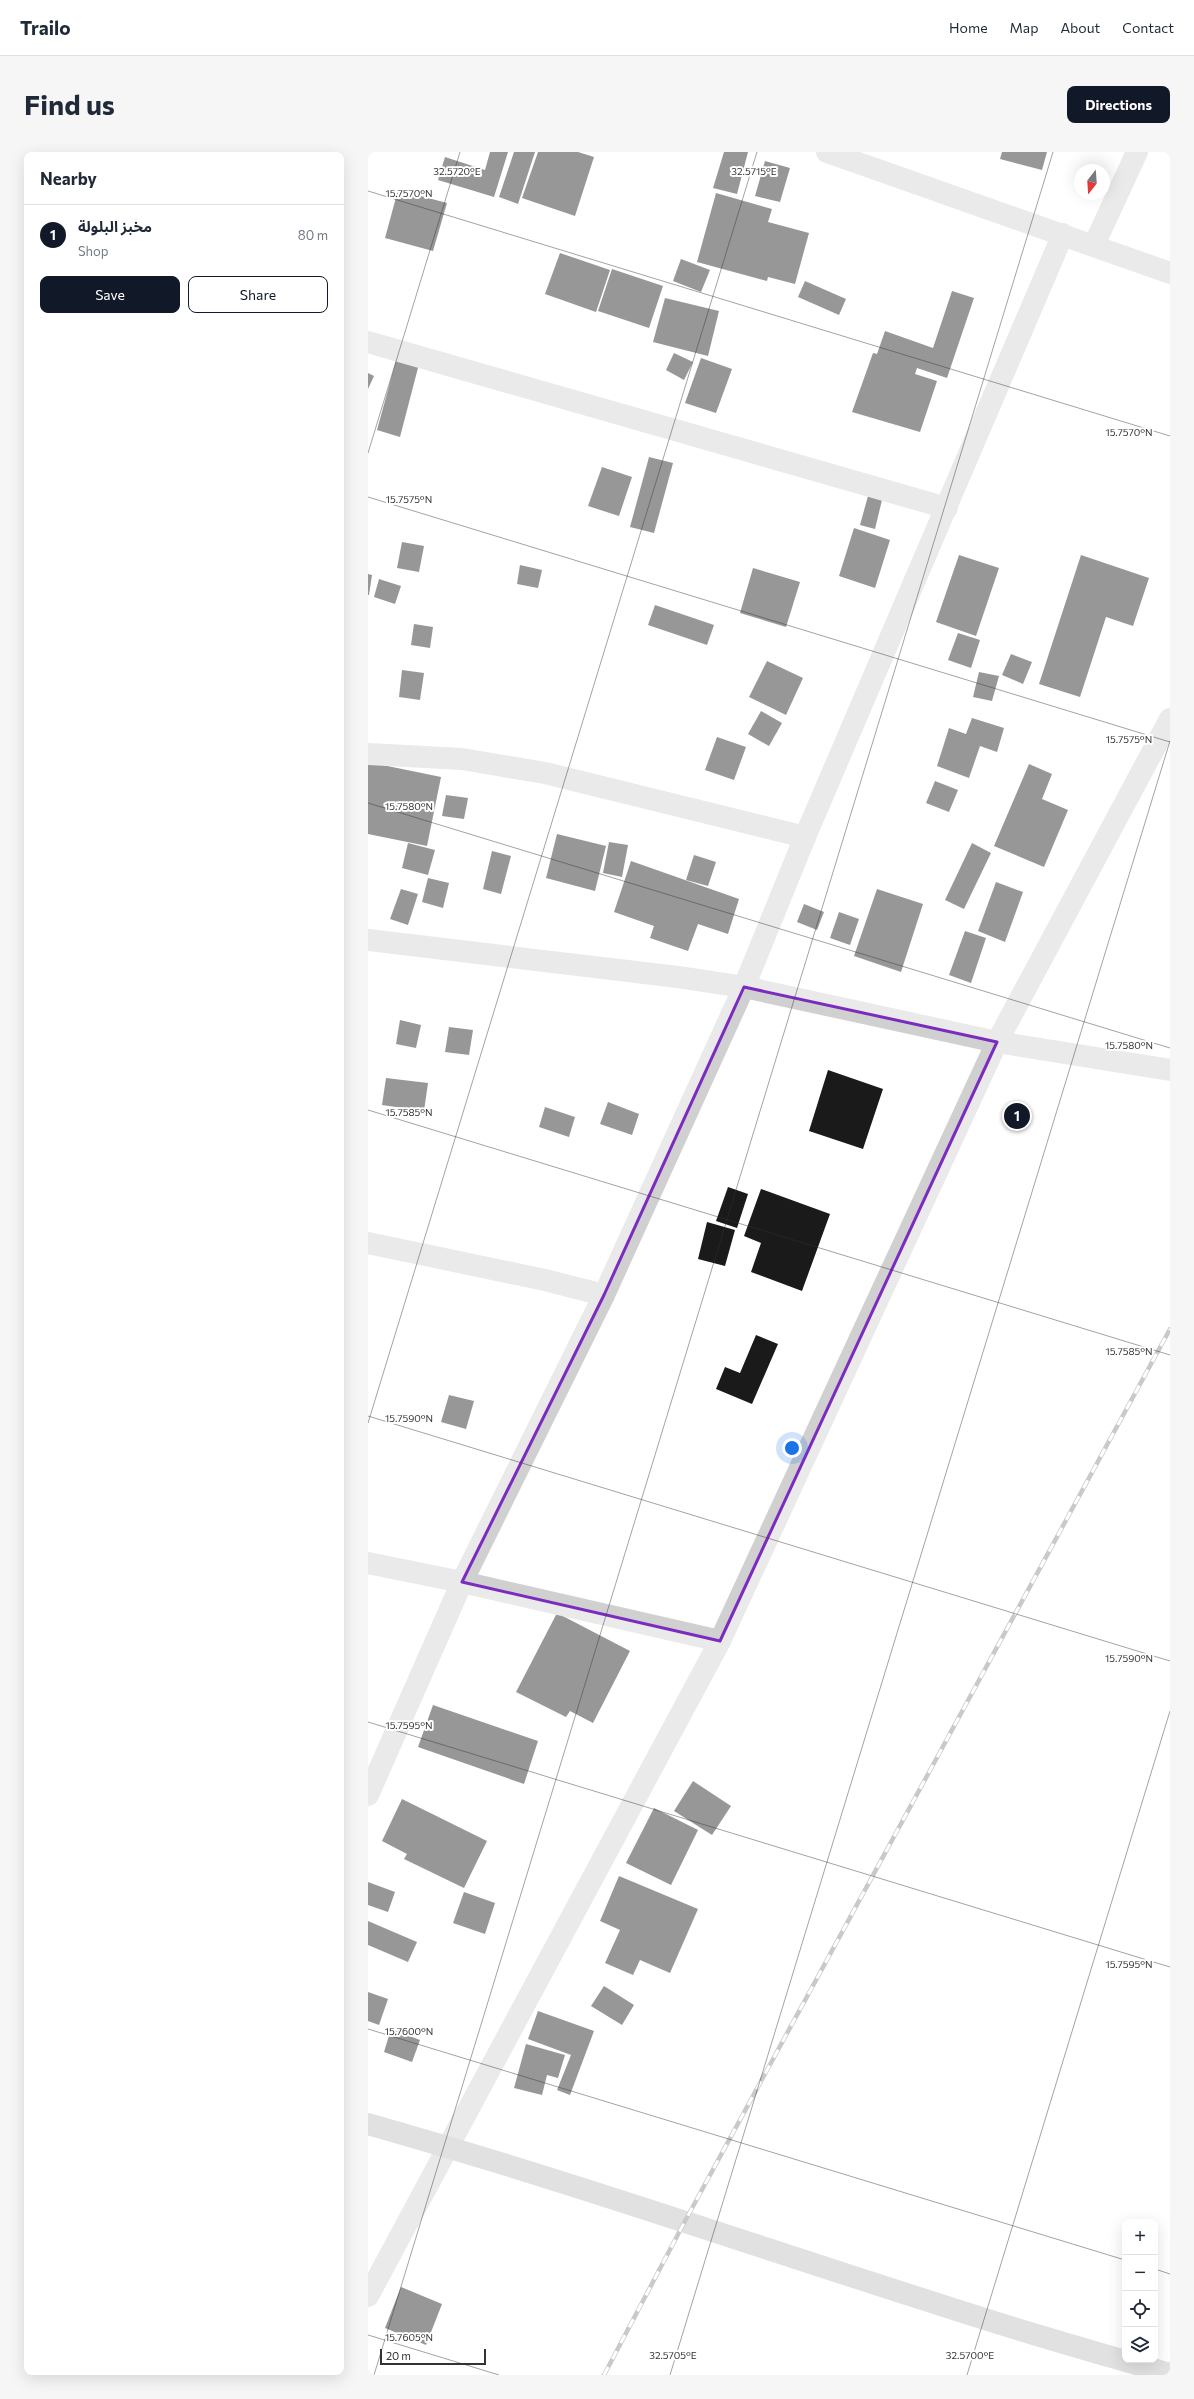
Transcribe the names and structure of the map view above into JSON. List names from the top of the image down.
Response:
{
  "scale_bar": "20 m",
  "north": "bottom",
  "page": {
    "header": "Trailo",
    "nav": [
      "Home",
      "Map",
      "About",
      "Contact"
    ],
    "buttons": [
      "Directions",
      ["Save", "Share"]
    ],
    "title": "Find us",
    "heading": "Nearby",
    "list": [
      {
        "mark": "1",
        "name": "مخبز البلولة",
        "note": "Shop",
        "value": "80 m"
      }
    ],
    "pins": "1",
    "map_buttons": ["+", "−"],
    "scale": "20 m"
  },
  "coordinates": [
    "32.5720°E",
    "32.5715°E",
    "15.7570°N",
    "15.7575°N",
    "15.7580°N",
    "15.7585°N",
    "15.7590°N",
    "15.7595°N",
    "15.7600°N",
    "15.7605°N",
    "32.5705°E",
    "32.5700°E"
  ]
}
